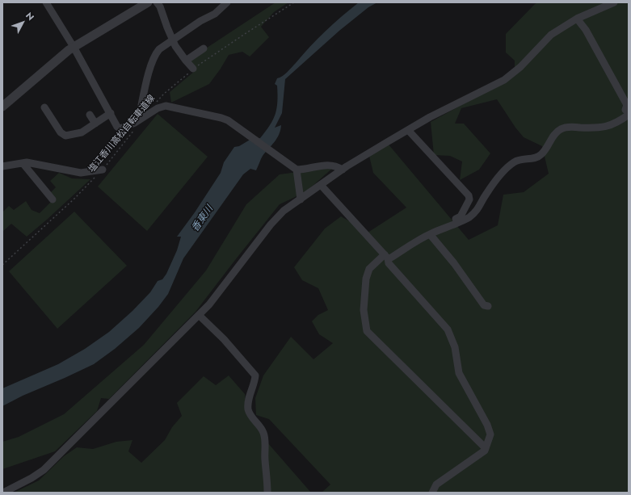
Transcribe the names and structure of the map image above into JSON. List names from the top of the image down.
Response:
{
  "streets": {
    "path": ["塩江香川高松自転車道線"]
  },
  "water": ["香東川"],
  "north": "top right"
}
